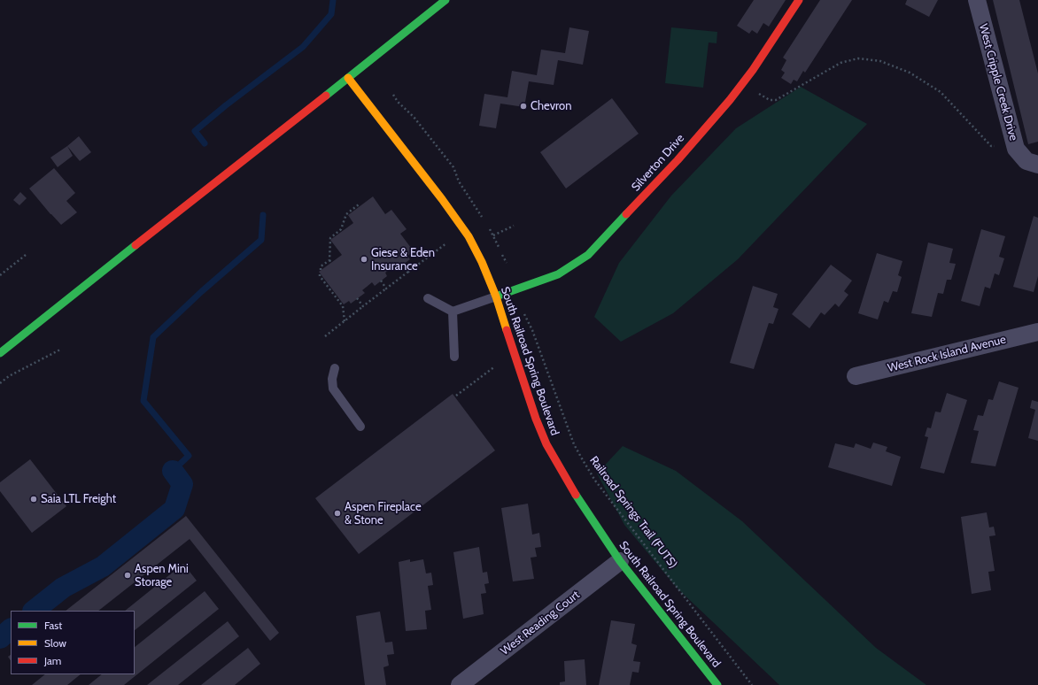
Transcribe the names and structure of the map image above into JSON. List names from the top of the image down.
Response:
{
  "streets": {
    "street": [
      "West Cripple Creek Drive",
      "Silverton Drive",
      "West Rock Island Avenue",
      "South Railroad Spring Boulevard",
      "West Reading Court"
    ],
    "path": ["Railroad Springs Trail (FUTS)"]
  },
  "crossings": [
    ["Silverton Drive", "South Railroad Spring Boulevard"],
    ["South Railroad Spring Boulevard", "West Reading Court"]
  ],
  "places": [
    "Chevron",
    "Giese & Eden Insurance",
    "Saia LTL Freight",
    "Aspen Fireplace & Stone",
    "Aspen Mini Storage"
  ],
  "legend": ["Fast", "Slow", "Jam"]
}
